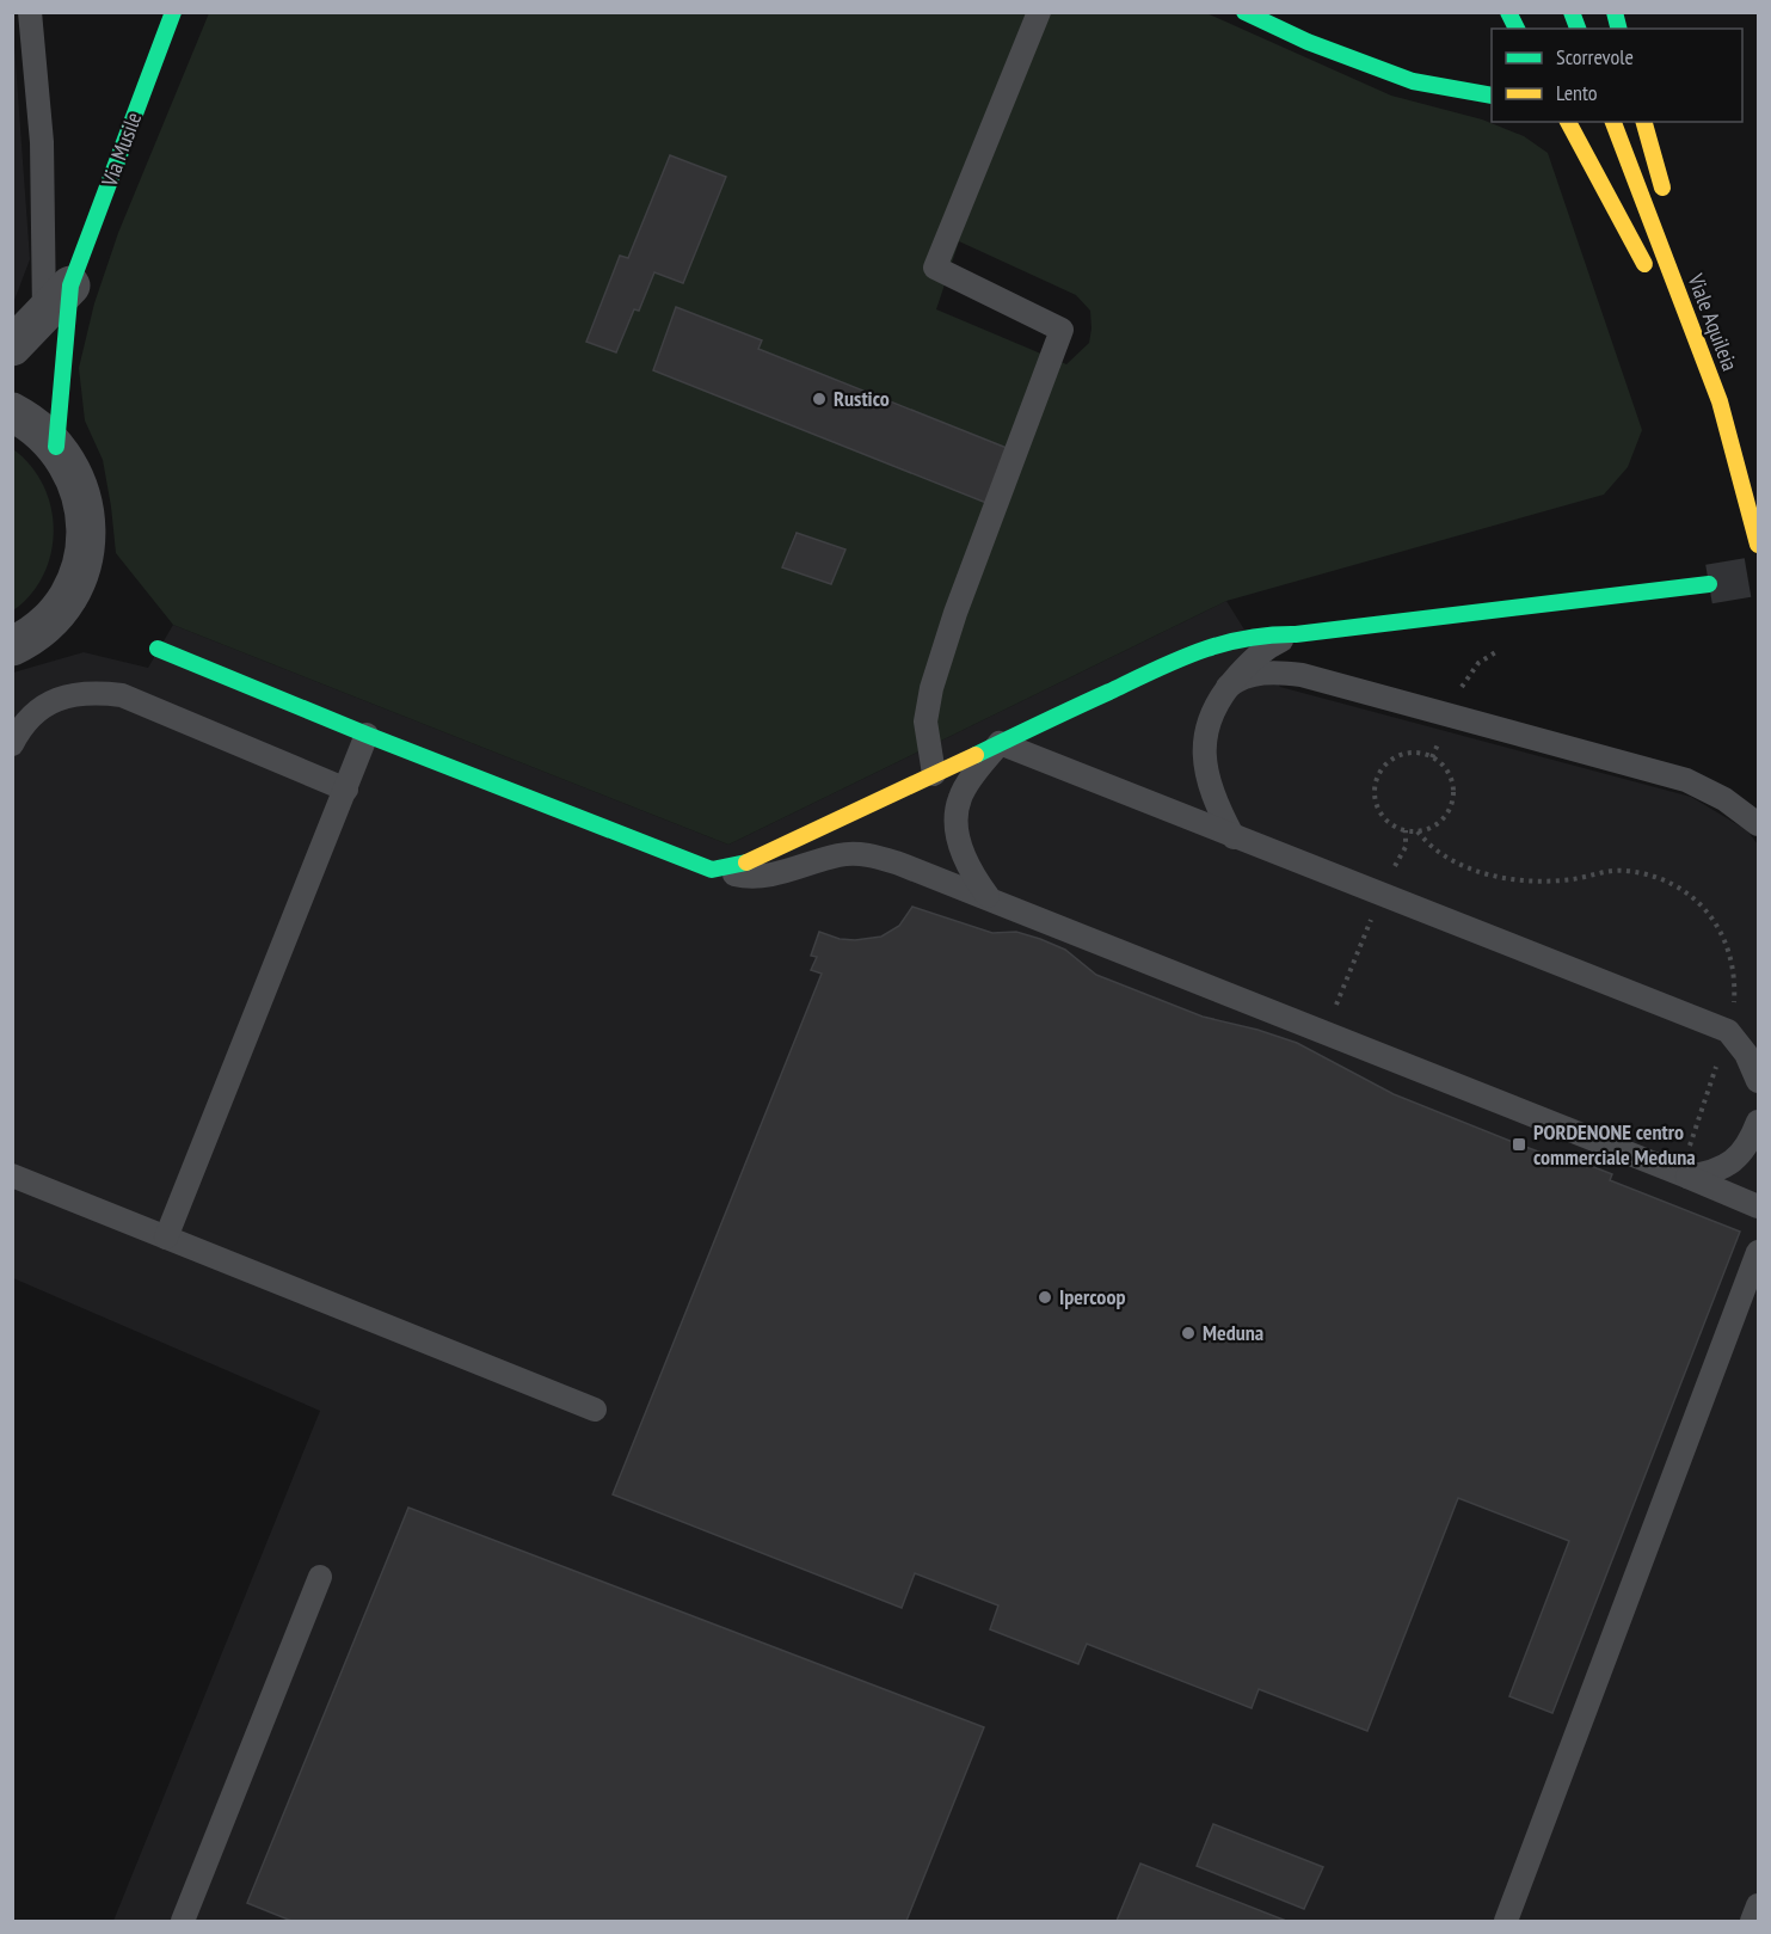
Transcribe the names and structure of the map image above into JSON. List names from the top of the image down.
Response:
{
  "streets": {
    "street": ["Via Musile", "Viale Aquileia"]
  },
  "places": {
    "other": ["Rustico", "Ipercoop", "Meduna"],
    "transit": ["PORDENONE centro commerciale Meduna"]
  },
  "legend": ["Scorrevole", "Lento"]
}
